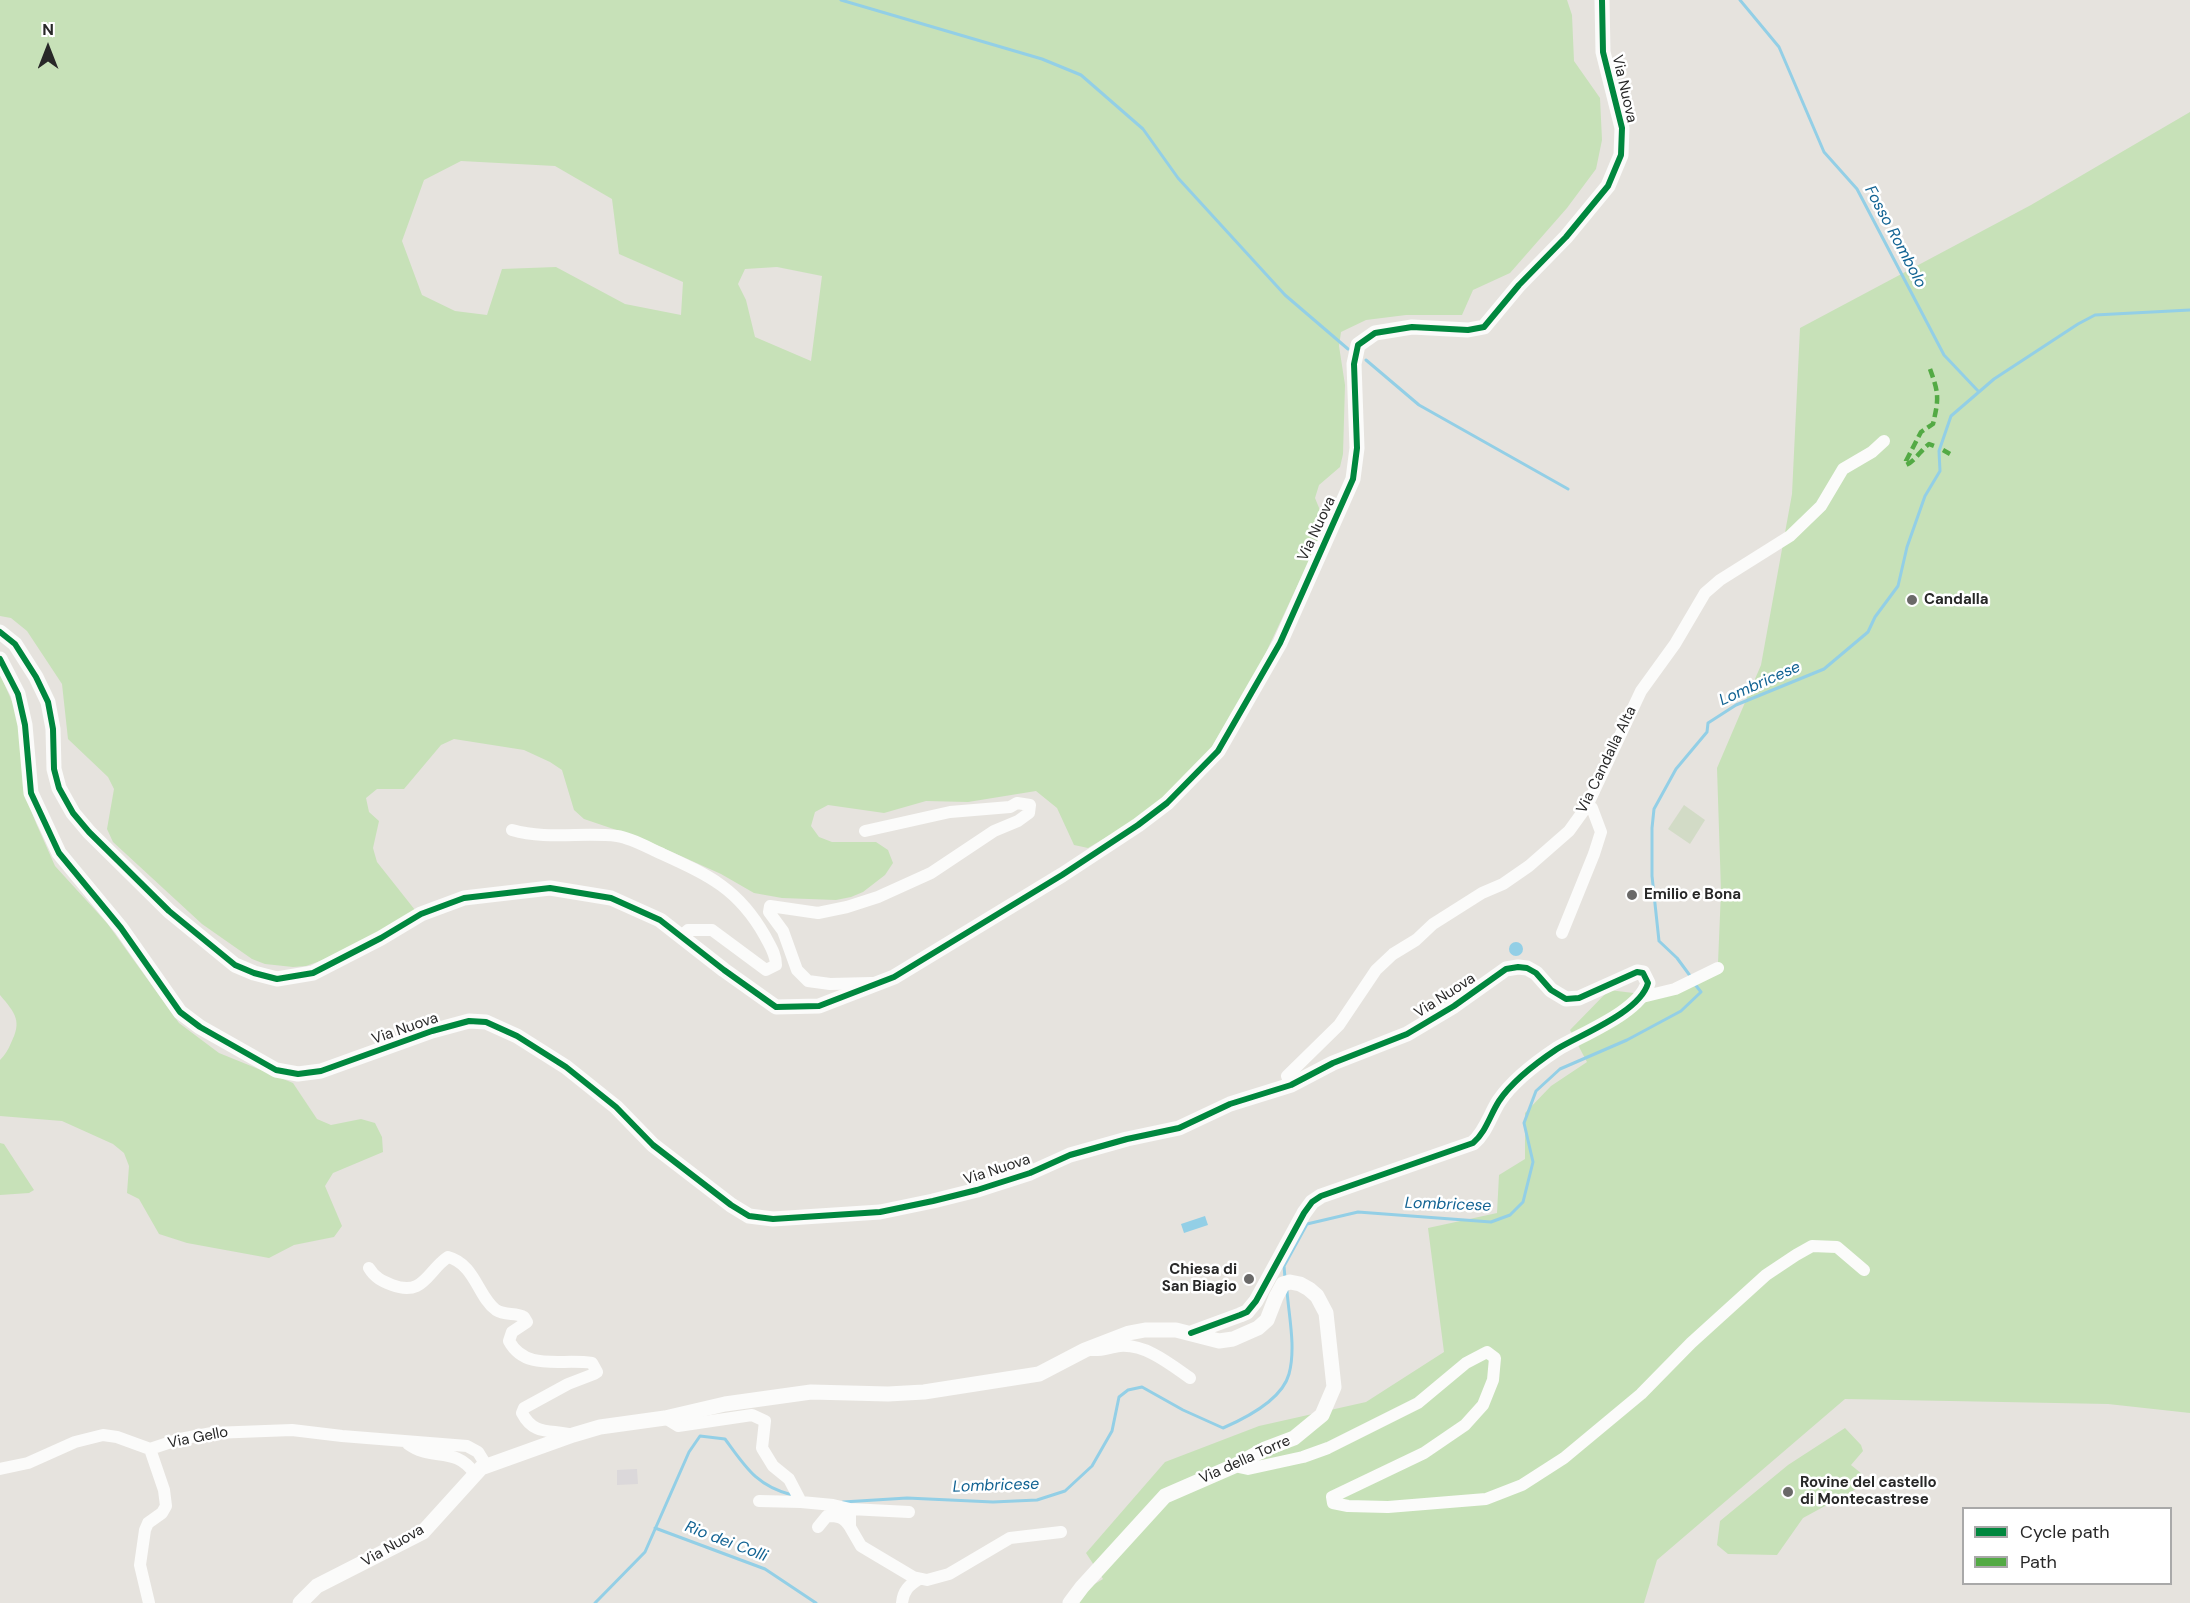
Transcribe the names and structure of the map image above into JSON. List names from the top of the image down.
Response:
{
  "streets": {
    "street": [
      "Via Nuova",
      "Via Candalla Alta",
      "Via Gello",
      "Via della Torre"
    ]
  },
  "crossings": [
    ["Via Nuova", "Via Candalla Alta"],
    ["Via Nuova", "Via Gello"],
    ["Via Nuova", "Via della Torre"]
  ],
  "water": ["Fosso Rombolo", "Lombricese", "Rio dei Colli"],
  "places": [
    "Candalla",
    "Emilio e Bona",
    "Chiesa di San Biagio",
    "Rovine del castello di Montecastrese"
  ],
  "legend": ["Cycle path", "Path"],
  "north": "top"
}
